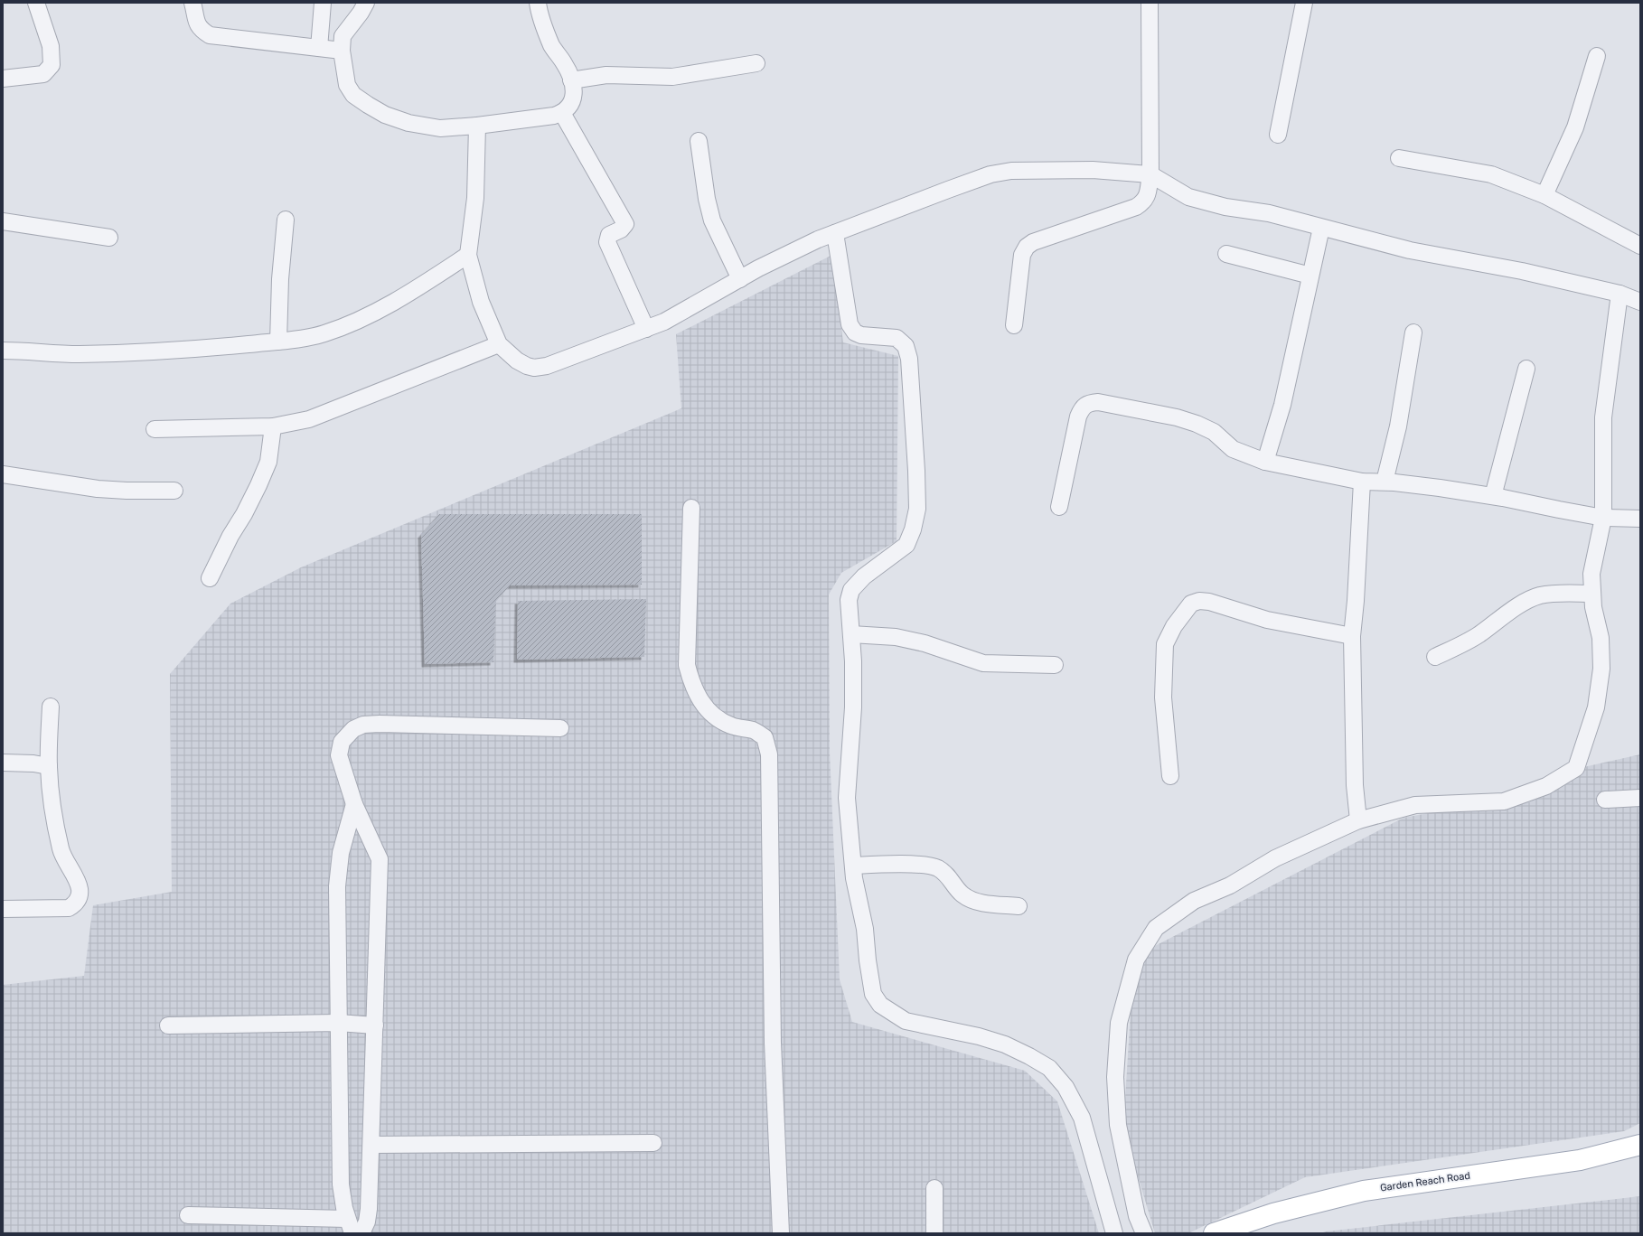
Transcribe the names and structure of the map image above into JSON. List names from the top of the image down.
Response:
{
  "streets": {
    "main road": ["Garden Reach Road"]
  }
}
